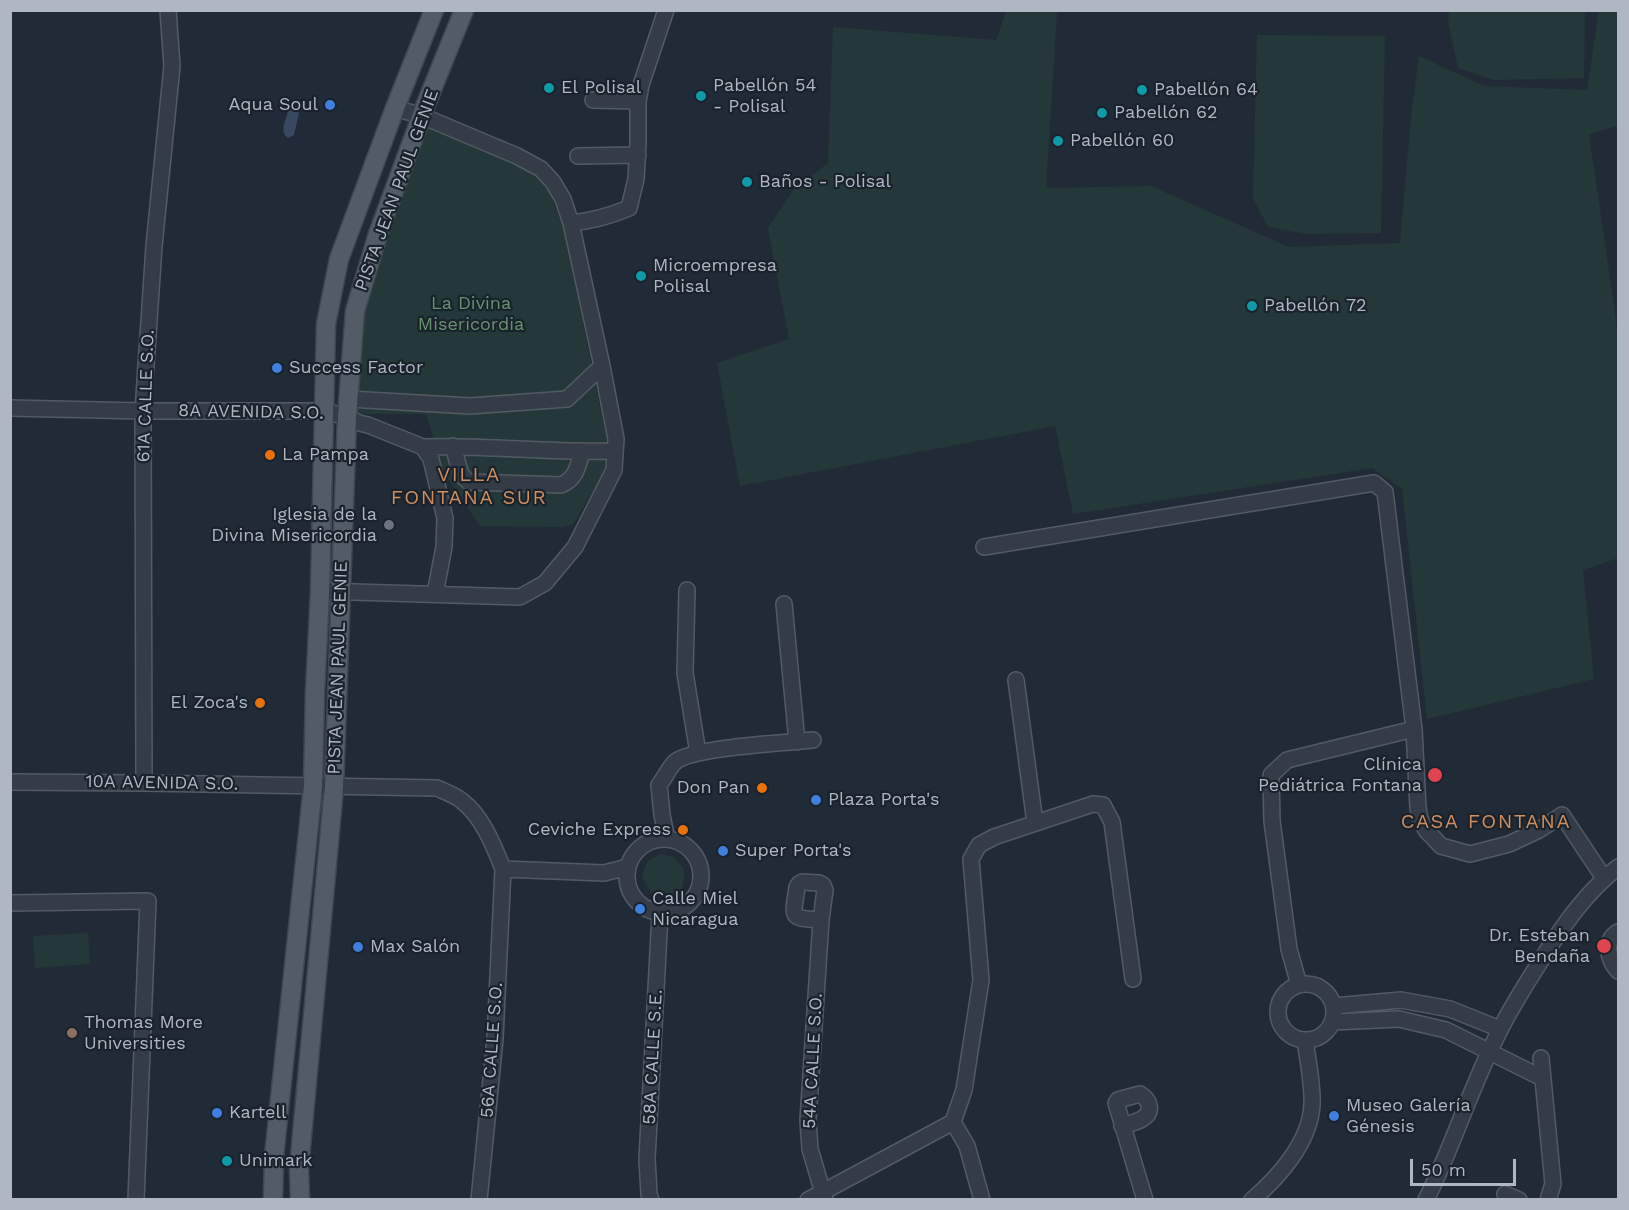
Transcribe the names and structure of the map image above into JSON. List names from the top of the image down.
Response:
{
  "streets": {
    "main road": ["PISTA JEAN PAUL GENIE"],
    "street": [
      "61A CALLE S.O.",
      "8A AVENIDA S.O.",
      "10A AVENIDA S.O.",
      "56A CALLE S.O.",
      "58A CALLE S.E.",
      "54A CALLE S.O."
    ]
  },
  "crossings": [
    ["PISTA JEAN PAUL GENIE", "8A AVENIDA S.O."],
    ["PISTA JEAN PAUL GENIE", "10A AVENIDA S.O."],
    ["61A CALLE S.O.", "8A AVENIDA S.O."],
    ["61A CALLE S.O.", "10A AVENIDA S.O."],
    ["10A AVENIDA S.O.", "56A CALLE S.O."]
  ],
  "districts": ["VILLA FONTANA SUR", "CASA FONTANA"],
  "parks": ["La Divina Misericordia"],
  "places": [
    "El Polisal",
    "Pabellón 64",
    "Pabellón 54 - Polisal",
    "Aqua Soul",
    "Pabellón 62",
    "Pabellón 60",
    "Baños - Polisal",
    "Microempresa Polisal",
    "Pabellón 72",
    "Success Factor",
    "La Pampa",
    "Iglesia de la Divina Misericordia",
    "El Zoca's",
    "Clínica Pediátrica Fontana",
    "Don Pan",
    "Plaza Porta's",
    "Ceviche Express",
    "Super Porta's",
    "Calle Miel Nicaragua",
    "Dr. Esteban Bendaña",
    "Max Salón",
    "Thomas More Universities",
    "Kartell",
    "Museo Galería Génesis",
    "Unimark"
  ],
  "scale_bar": "50 m"
}
